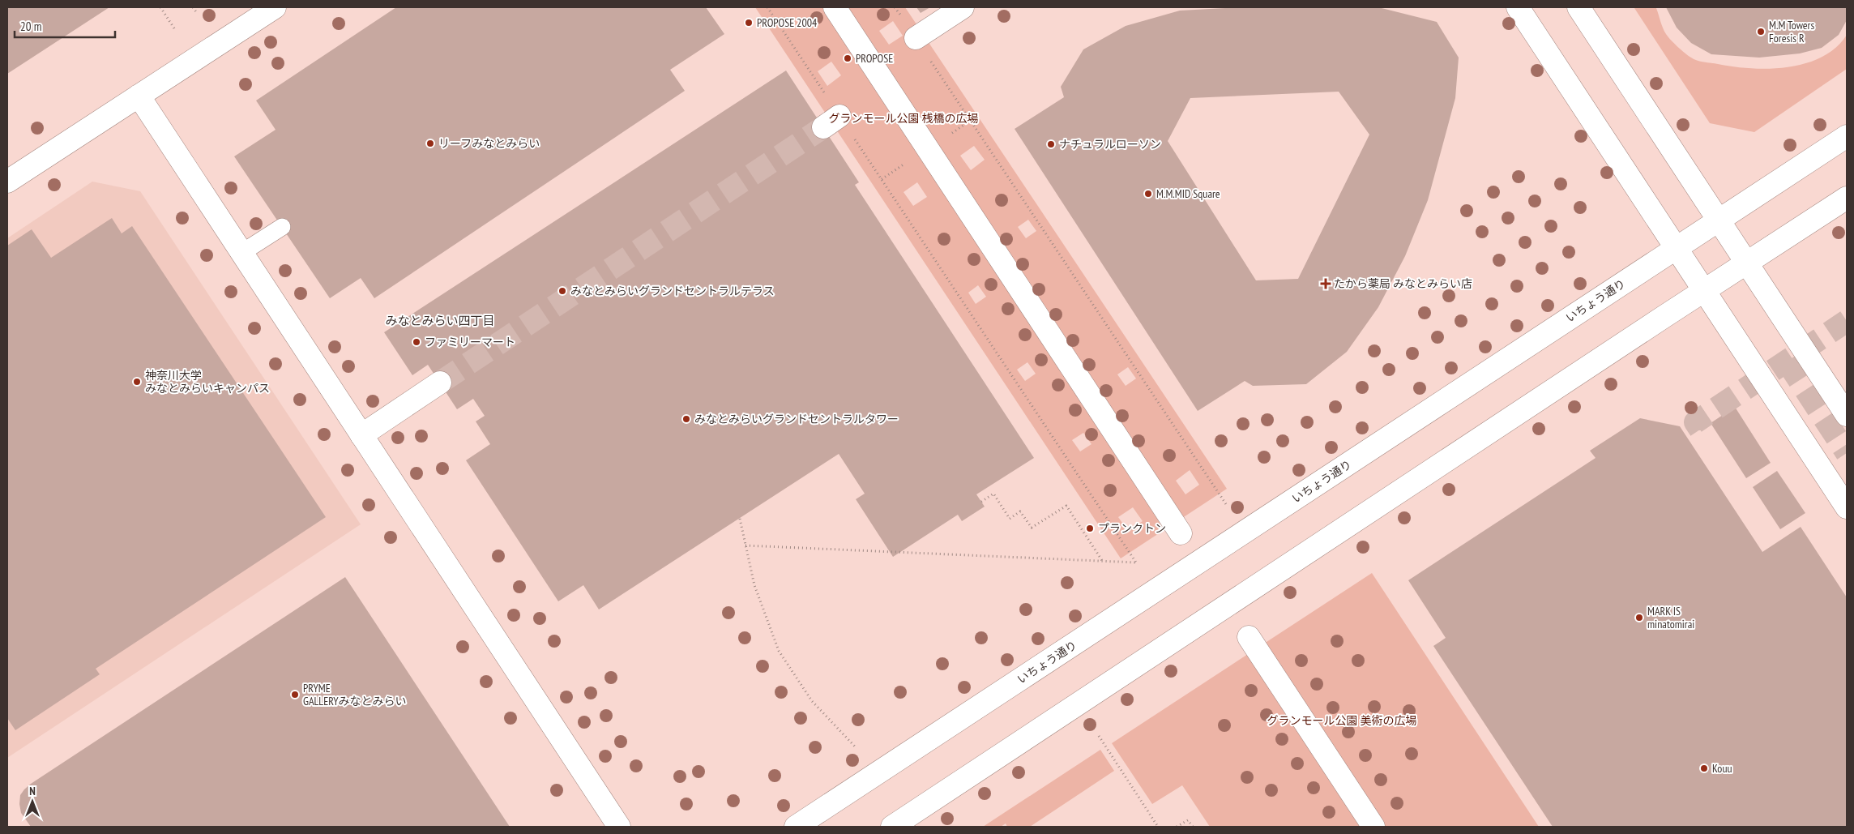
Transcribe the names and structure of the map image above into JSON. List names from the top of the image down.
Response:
{
  "streets": {
    "street": ["いちょう通り"]
  },
  "districts": ["みなとみらい四丁目"],
  "parks": ["グランモール公園 桟橋の広場", "グランモール公園 美術の広場"],
  "places": {
    "other": [
      "PROPOSE 2004",
      "M.M Towers Foresis R",
      "PROPOSE",
      "リーフみなとみらい",
      "ナチュラルローソン",
      "M.M.MID Square",
      "みなとみらいグランドセントラルテラス",
      "ファミリーマート",
      "神奈川大学 みなとみらいキャンパス",
      "みなとみらいグランドセントラルタワー",
      "プランクトン",
      "MARK IS minatomirai",
      "PRYME GALLERYみなとみらい",
      "Kouu"
    ],
    "health": ["たから薬局 みなとみらい店"]
  },
  "scale_bar": "20 m",
  "north": "top"
}
